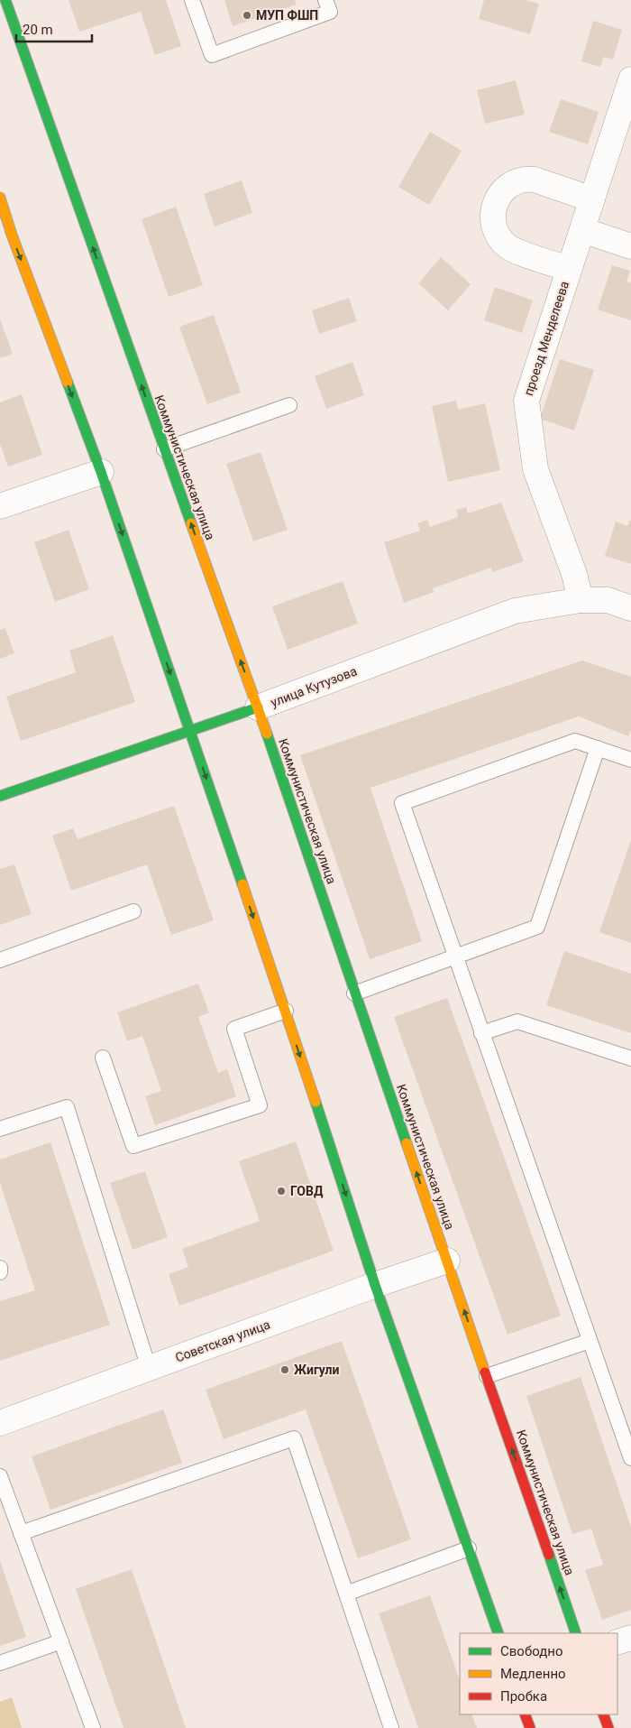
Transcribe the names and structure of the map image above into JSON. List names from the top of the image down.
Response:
{
  "streets": {
    "main road": ["Коммунистическая улица", "улица Кутузова"],
    "street": ["проезд Менделеева", "Советская улица"]
  },
  "crossings": [
    ["проезд Менделеева", "улица Кутузова"],
    ["Коммунистическая улица", "улица Кутузова"],
    ["Коммунистическая улица", "Советская улица"]
  ],
  "places": ["МУП ФШП", "ГОВД", "Жигули"],
  "legend": ["Свободно", "Медленно", "Пробка"],
  "scale_bar": "20 m"
}
